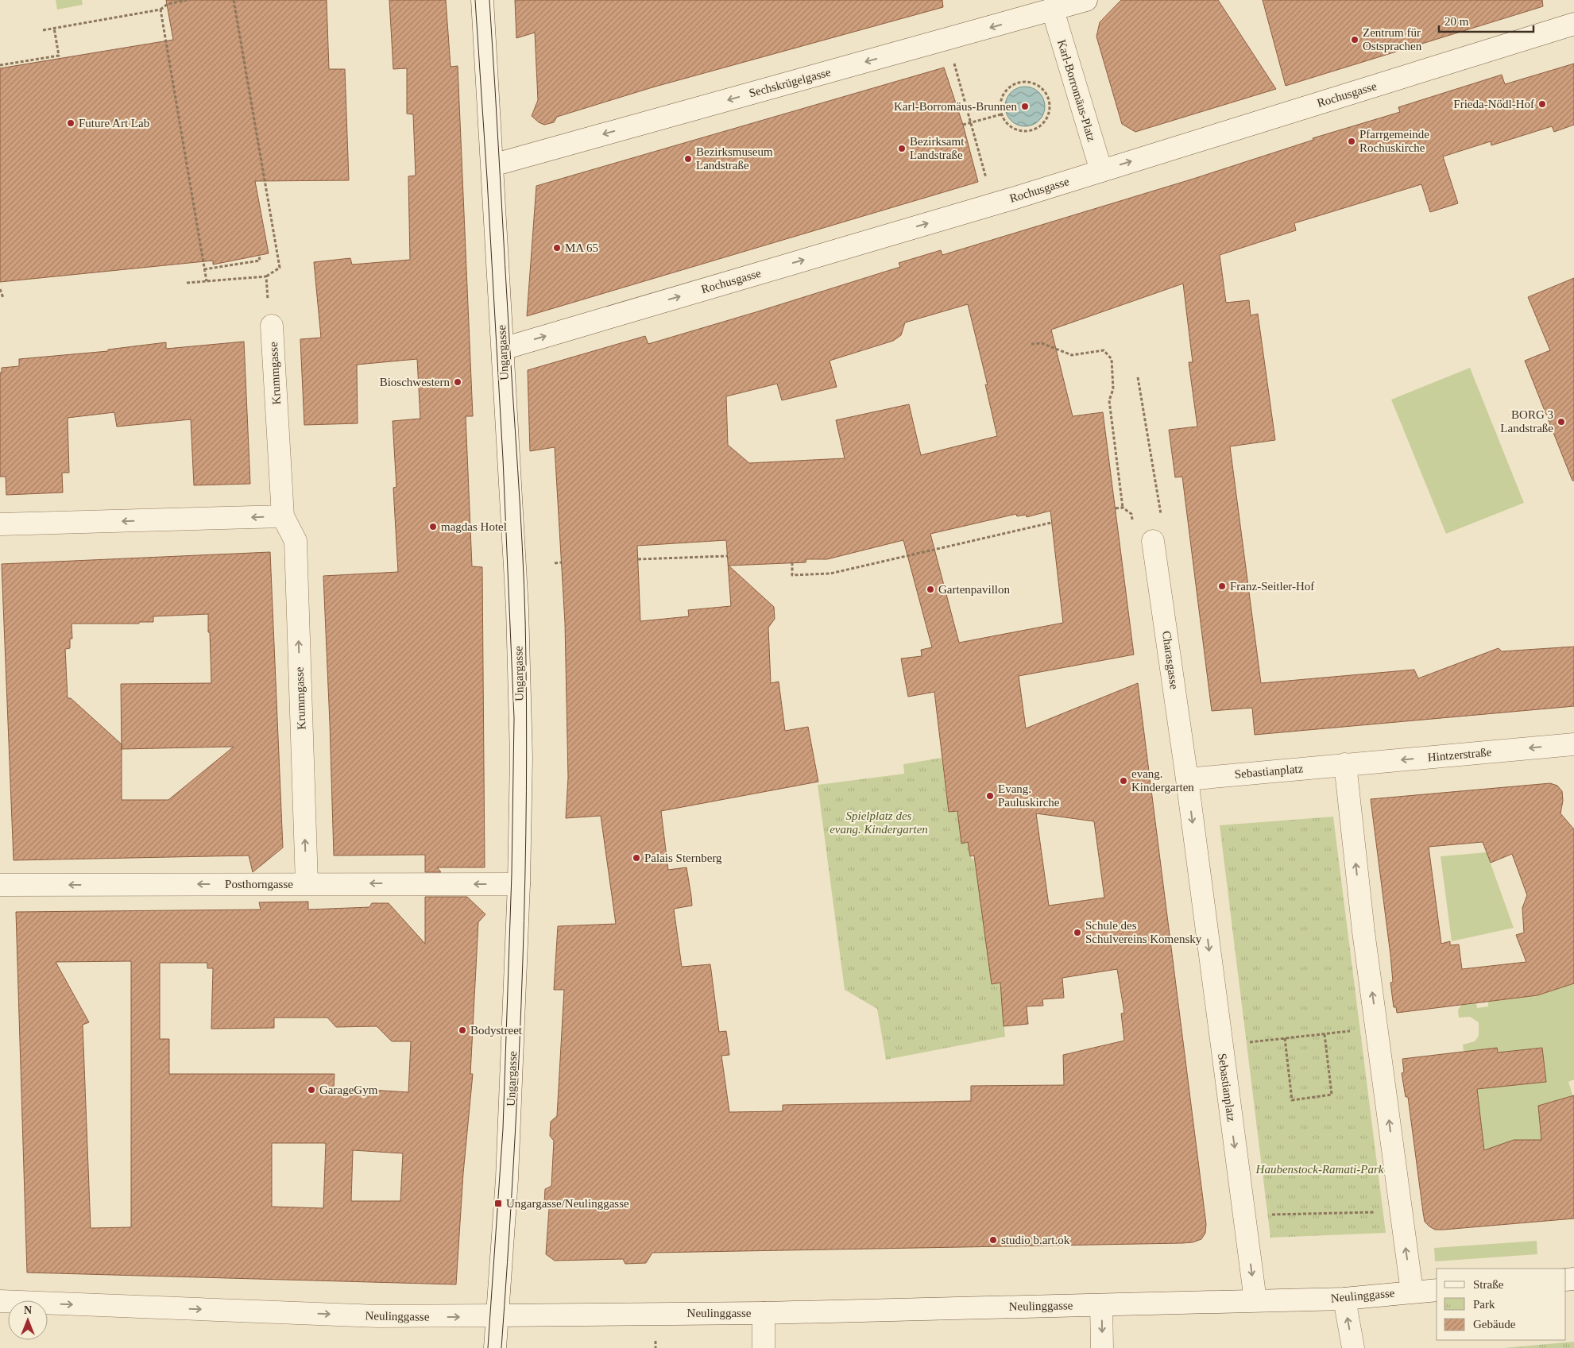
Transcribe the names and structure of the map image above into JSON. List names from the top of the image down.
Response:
{
  "streets": {
    "street": [
      "Sechskrügelgasse",
      "Karl-Borromäus-Platz",
      "Rochusgasse",
      "Ungargasse",
      "Krummgasse",
      "Charasgasse",
      "Hintzerstraße",
      "Sebastianplatz",
      "Posthorngasse",
      "Neulinggasse"
    ]
  },
  "crossings": [
    ["Sechskrügelgasse", "Karl-Borromäus-Platz"],
    ["Sechskrügelgasse", "Ungargasse"],
    ["Karl-Borromäus-Platz", "Rochusgasse"],
    ["Rochusgasse", "Ungargasse"],
    ["Ungargasse", "Posthorngasse"],
    ["Ungargasse", "Neulinggasse"],
    ["Krummgasse", "Posthorngasse"],
    ["Charasgasse", "Sebastianplatz"],
    ["Hintzerstraße", "Sebastianplatz"],
    ["Sebastianplatz", "Neulinggasse"]
  ],
  "one_way": [
    "Sechskrügelgasse",
    "Rochusgasse",
    "Krummgasse",
    "Hintzerstraße",
    "Posthorngasse"
  ],
  "parks": ["Spielplatz des evang. Kindergarten", "Haubenstock-Ramati-Park"],
  "places": {
    "other": [
      "Zentrum für Ostsprachen",
      "Frieda-Nödl-Hof",
      "Karl-Borromäus-Brunnen",
      "Future Art Lab",
      "Pfarrgemeinde Rochuskirche",
      "Bezirksamt Landstraße",
      "Bezirksmuseum Landstraße",
      "MA 65",
      "Bioschwestern",
      "BORG 3 Landstraße",
      "magdas Hotel",
      "Franz-Seitler-Hof",
      "Gartenpavillon",
      "evang. Kindergarten",
      "Evang. Pauluskirche",
      "Palais Sternberg",
      "Schule des Schulvereins Komensky",
      "Bodystreet",
      "GarageGym",
      "studio b.art.ok"
    ],
    "transit": ["Ungargasse/Neulinggasse"]
  },
  "legend": ["Straße", "Park", "Gebäude"],
  "scale_bar": "20 m",
  "north": "top"
}
